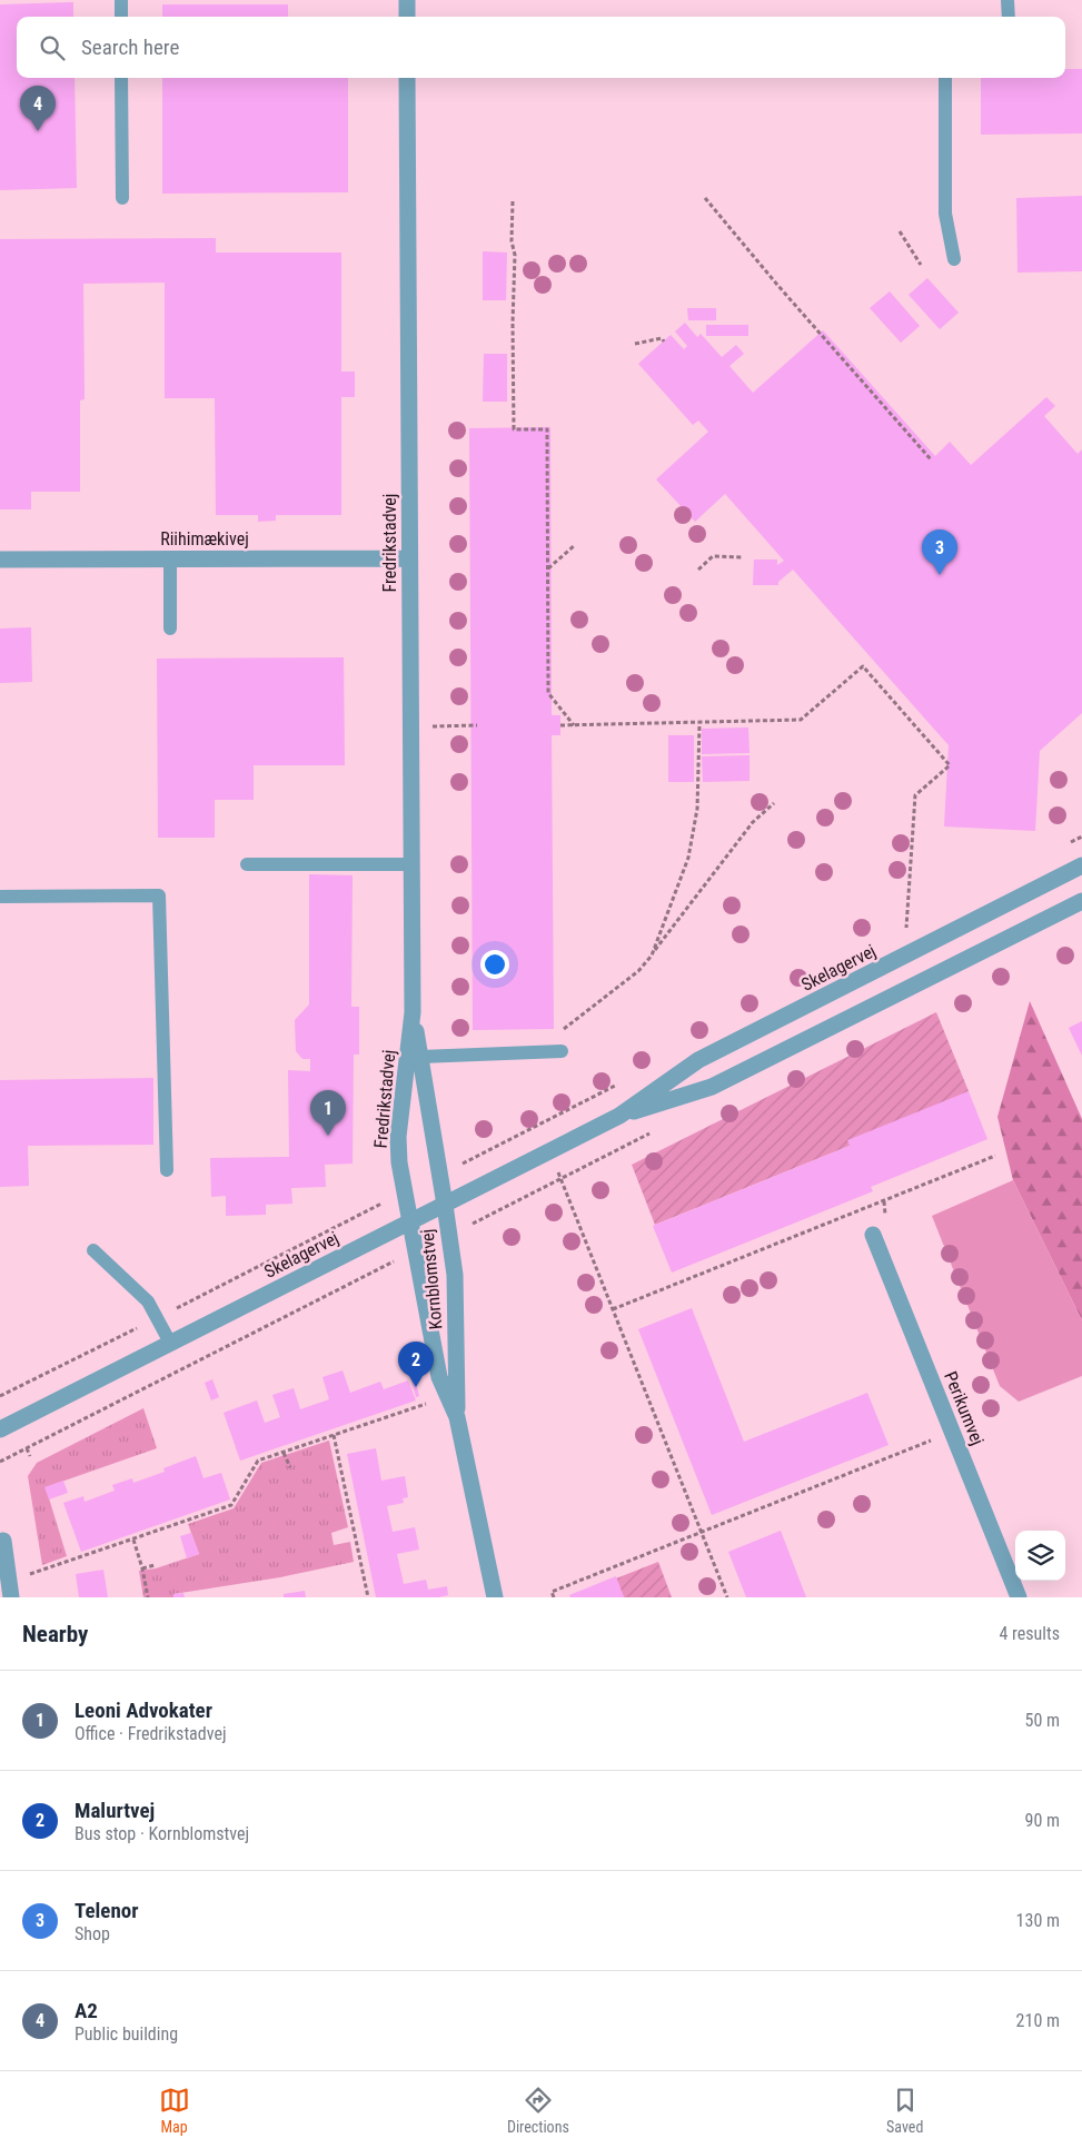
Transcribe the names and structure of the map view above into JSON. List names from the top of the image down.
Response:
{
  "streets": {
    "street": [
      "Riihimækivej",
      "Fredrikstadvej",
      "Skelagervej",
      "Kornblomstvej",
      "Perikumvej"
    ]
  },
  "crossings": [
    ["Riihimækivej", "Fredrikstadvej"],
    ["Fredrikstadvej", "Skelagervej"],
    ["Fredrikstadvej", "Kornblomstvej"],
    ["Skelagervej", "Kornblomstvej"]
  ],
  "page": {
    "search": "Search here",
    "pins": [
      "4",
      "3",
      "1",
      "2"
    ],
    "heading": ["Nearby", "4 results"],
    "list": [
      {
        "mark": "1",
        "name": "Leoni Advokater",
        "note": "Office · Fredrikstadvej",
        "value": "50 m"
      },
      {
        "mark": "2",
        "name": "Malurtvej",
        "note": "Bus stop · Kornblomstvej",
        "value": "90 m"
      },
      {
        "mark": "3",
        "name": "Telenor",
        "note": "Shop",
        "value": "130 m"
      },
      {
        "mark": "4",
        "name": "A2",
        "note": "Public building",
        "value": "210 m"
      }
    ],
    "nav": ["Map", "Directions", "Saved"]
  }
}
